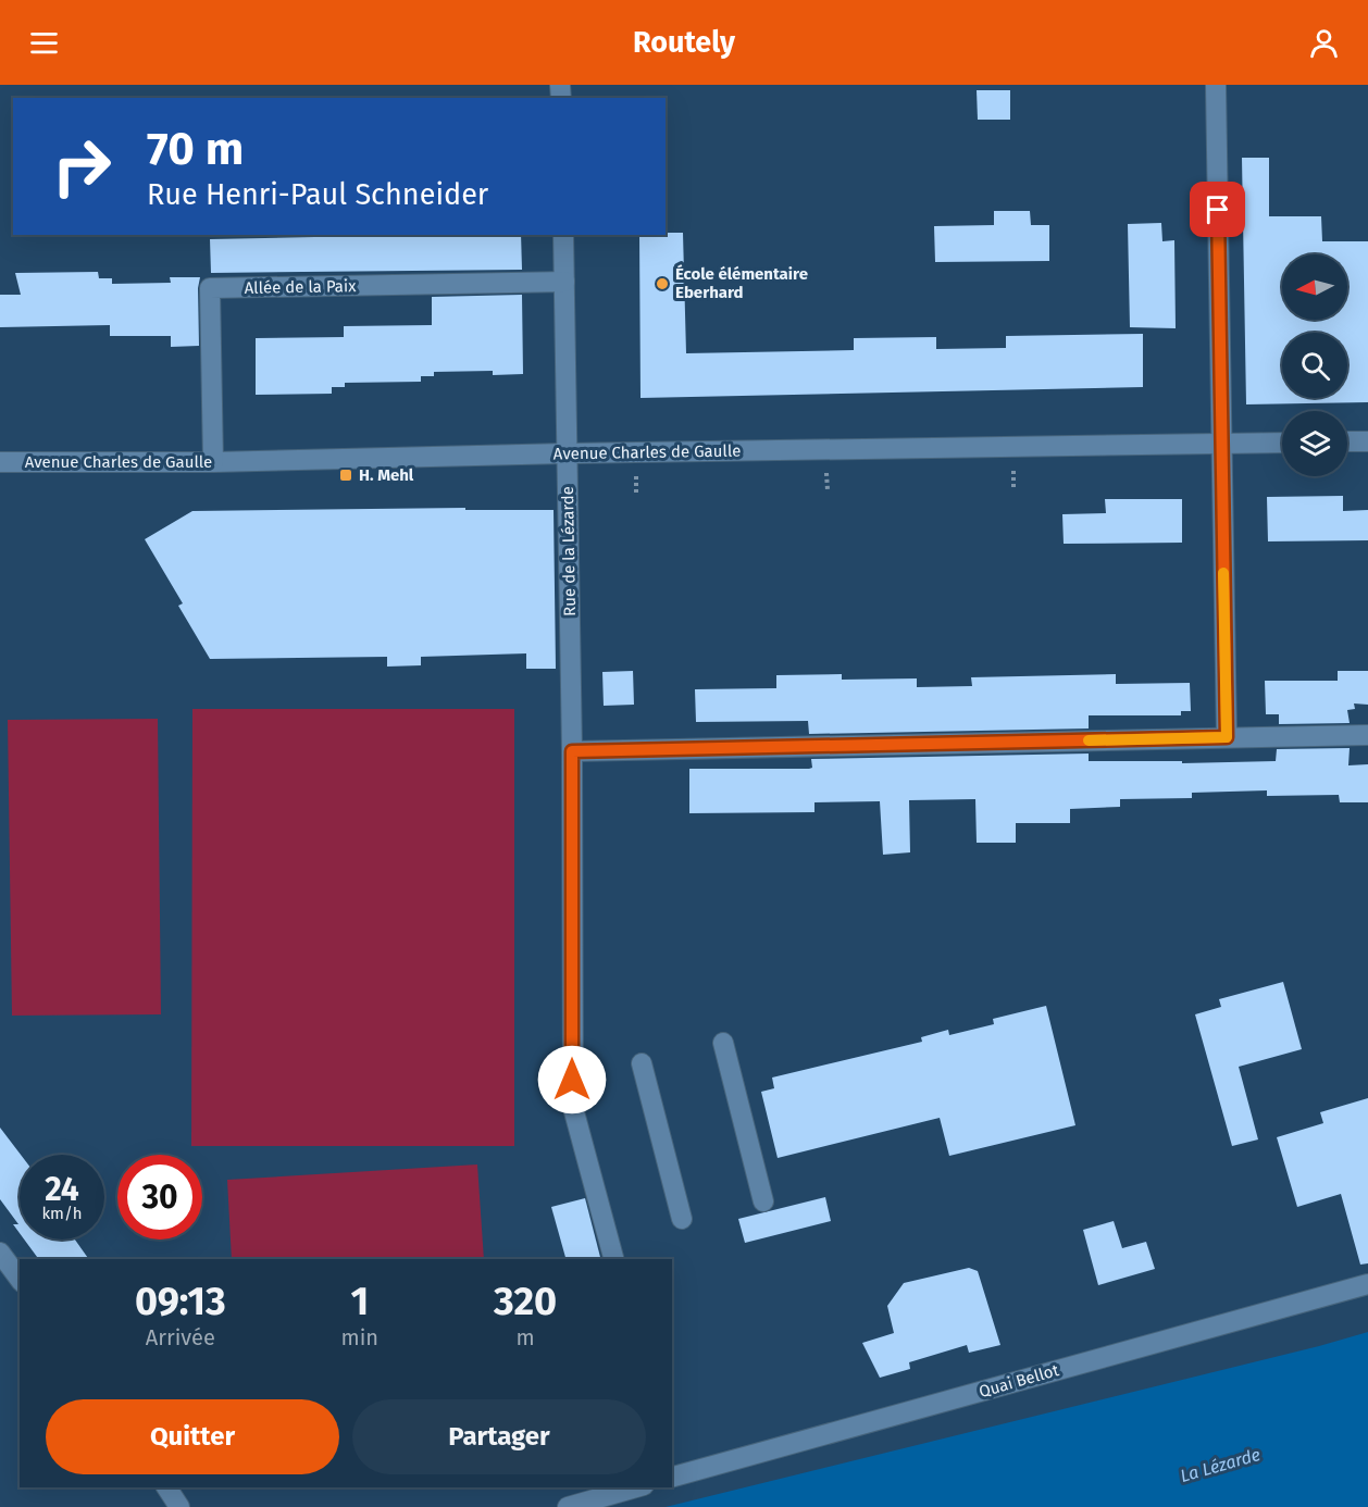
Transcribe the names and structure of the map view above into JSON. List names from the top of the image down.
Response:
{
  "streets": {
    "street": [
      "Allée de la Paix",
      "Avenue Charles de Gaulle",
      "Rue de la Lézarde",
      "Quai Bellot"
    ]
  },
  "crossings": [
    ["Allée de la Paix", "Avenue Charles de Gaulle"],
    ["Allée de la Paix", "Rue de la Lézarde"],
    ["Avenue Charles de Gaulle", "Rue de la Lézarde"]
  ],
  "water": ["La Lézarde"],
  "places": {
    "other": ["École élémentaire Eberhard"],
    "transit": ["H. Mehl"]
  },
  "north": "left",
  "page": {
    "header": "Routely",
    "turn": ["70 m", "Rue Henri-Paul Schneider"],
    "speed": "24 km/h",
    "limit": "30",
    "eta": [
      "09:13",
      "Arrivée",
      "1",
      "min",
      "320",
      "m"
    ],
    "buttons": ["Quitter", "Partager"]
  }
}
